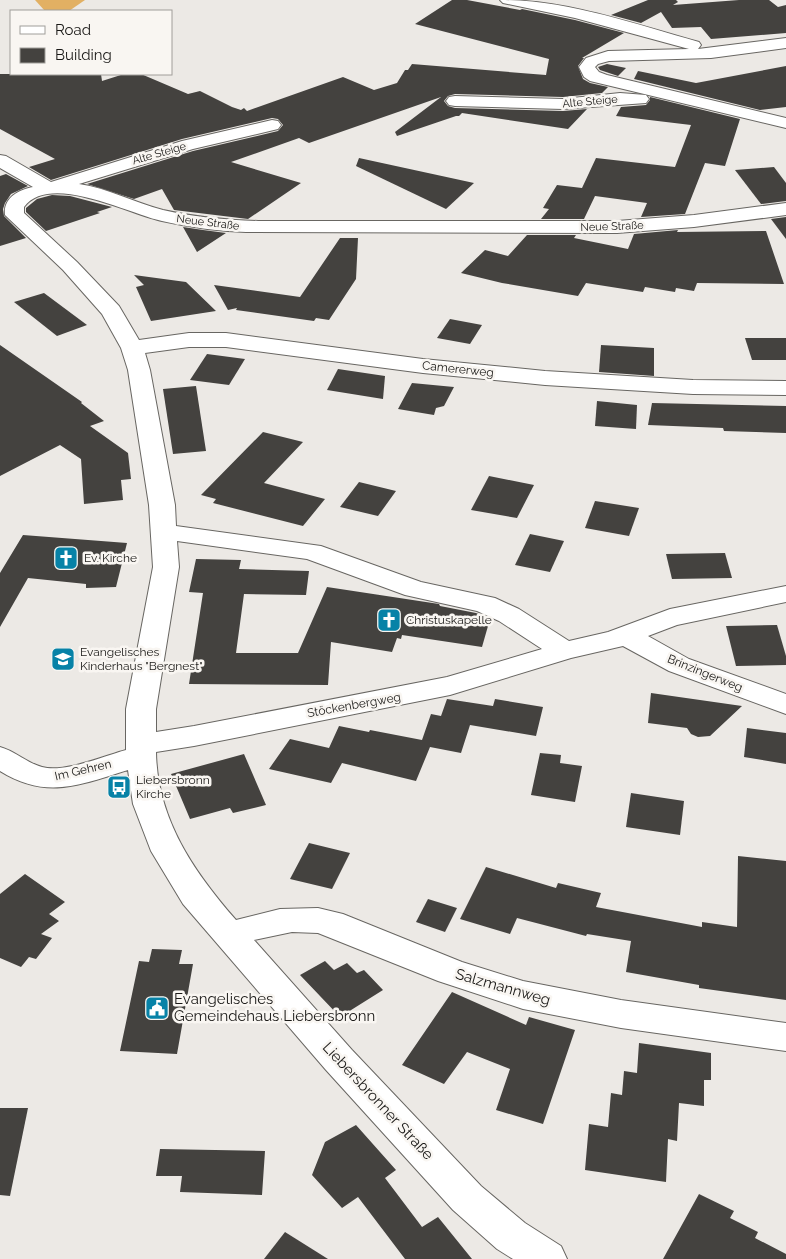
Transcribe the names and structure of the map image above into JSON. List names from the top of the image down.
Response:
{
  "streets": {
    "street": [
      "Alte Steige",
      "Neue Straße",
      "Camererweg",
      "Brinzingerweg",
      "Stöckenbergweg",
      "Im Gehren",
      "Salzmannweg",
      "Liebersbronner Straße"
    ]
  },
  "crossings": [
    ["Alte Steige", "Neue Straße"],
    ["Neue Straße", "Camererweg"],
    ["Neue Straße", "Liebersbronner Straße"],
    ["Brinzingerweg", "Stöckenbergweg"],
    ["Stöckenbergweg", "Im Gehren"],
    ["Stöckenbergweg", "Liebersbronner Straße"],
    ["Im Gehren", "Liebersbronner Straße"],
    ["Salzmannweg", "Liebersbronner Straße"]
  ],
  "places": {
    "church": ["Ev. Kirche", "Christuskapelle"],
    "school or university": ["Evangelisches Kinderhaus \"Bergnest\""],
    "bus stop": ["Liebersbronn Kirche"],
    "public building": ["Evangelisches Gemeindehaus Liebersbronn"]
  },
  "legend": ["Road", "Building"]
}
